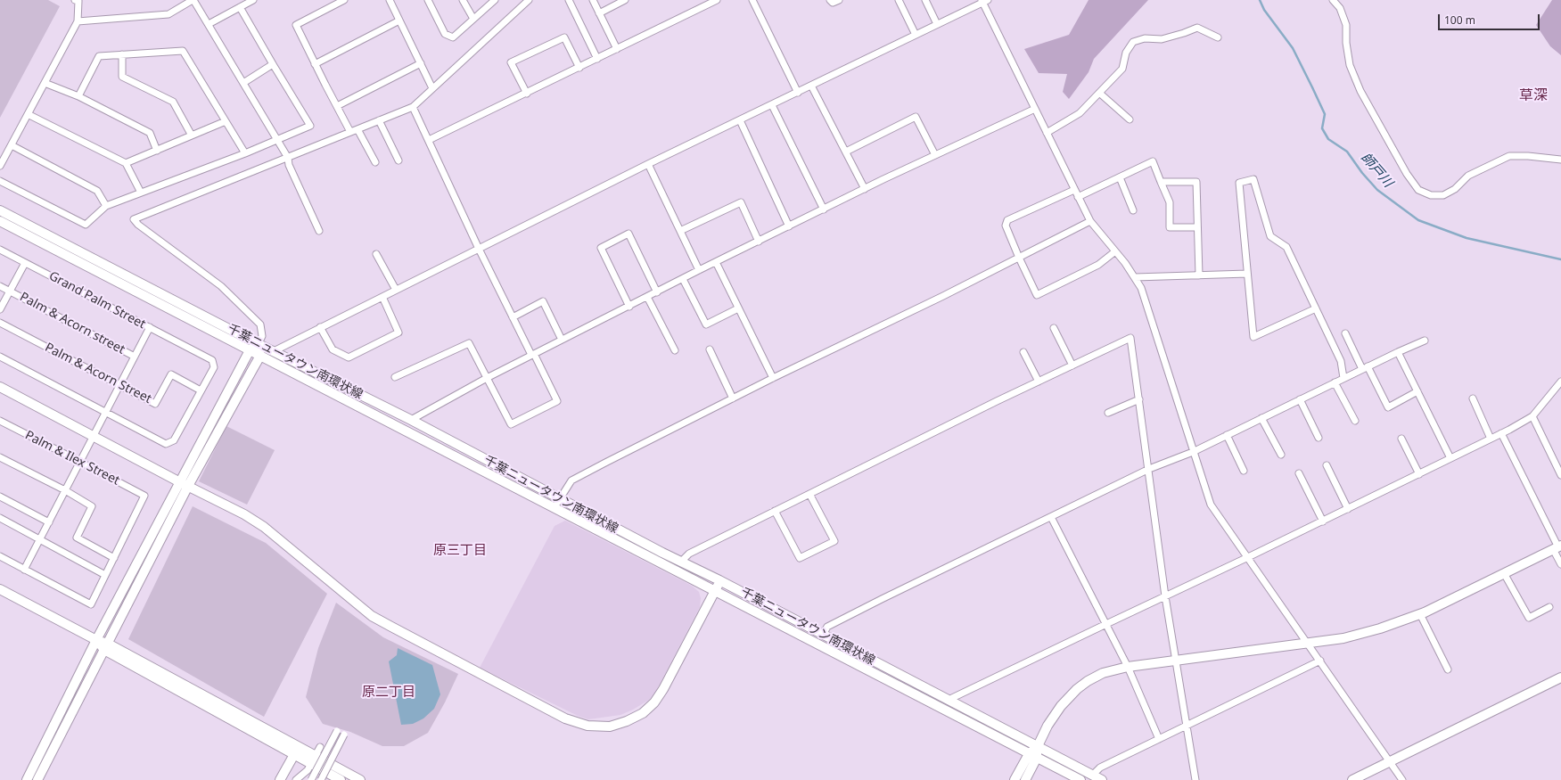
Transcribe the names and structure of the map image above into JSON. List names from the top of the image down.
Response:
{
  "streets": {
    "street": [
      "Grand Palm Street",
      "Palm & Acorn street",
      "千葉ニュータウン南環状線",
      "Palm & Acorn Street",
      "Palm & Ilex Street"
    ]
  },
  "crossings": [
    ["Grand Palm Street", "Palm & Acorn street"],
    ["Grand Palm Street", "Palm & Acorn Street"],
    ["Grand Palm Street", "Palm & Ilex Street"]
  ],
  "districts": ["草深", "原三丁目", "原二丁目"],
  "water": ["師戸川"],
  "scale_bar": "100 m"
}
